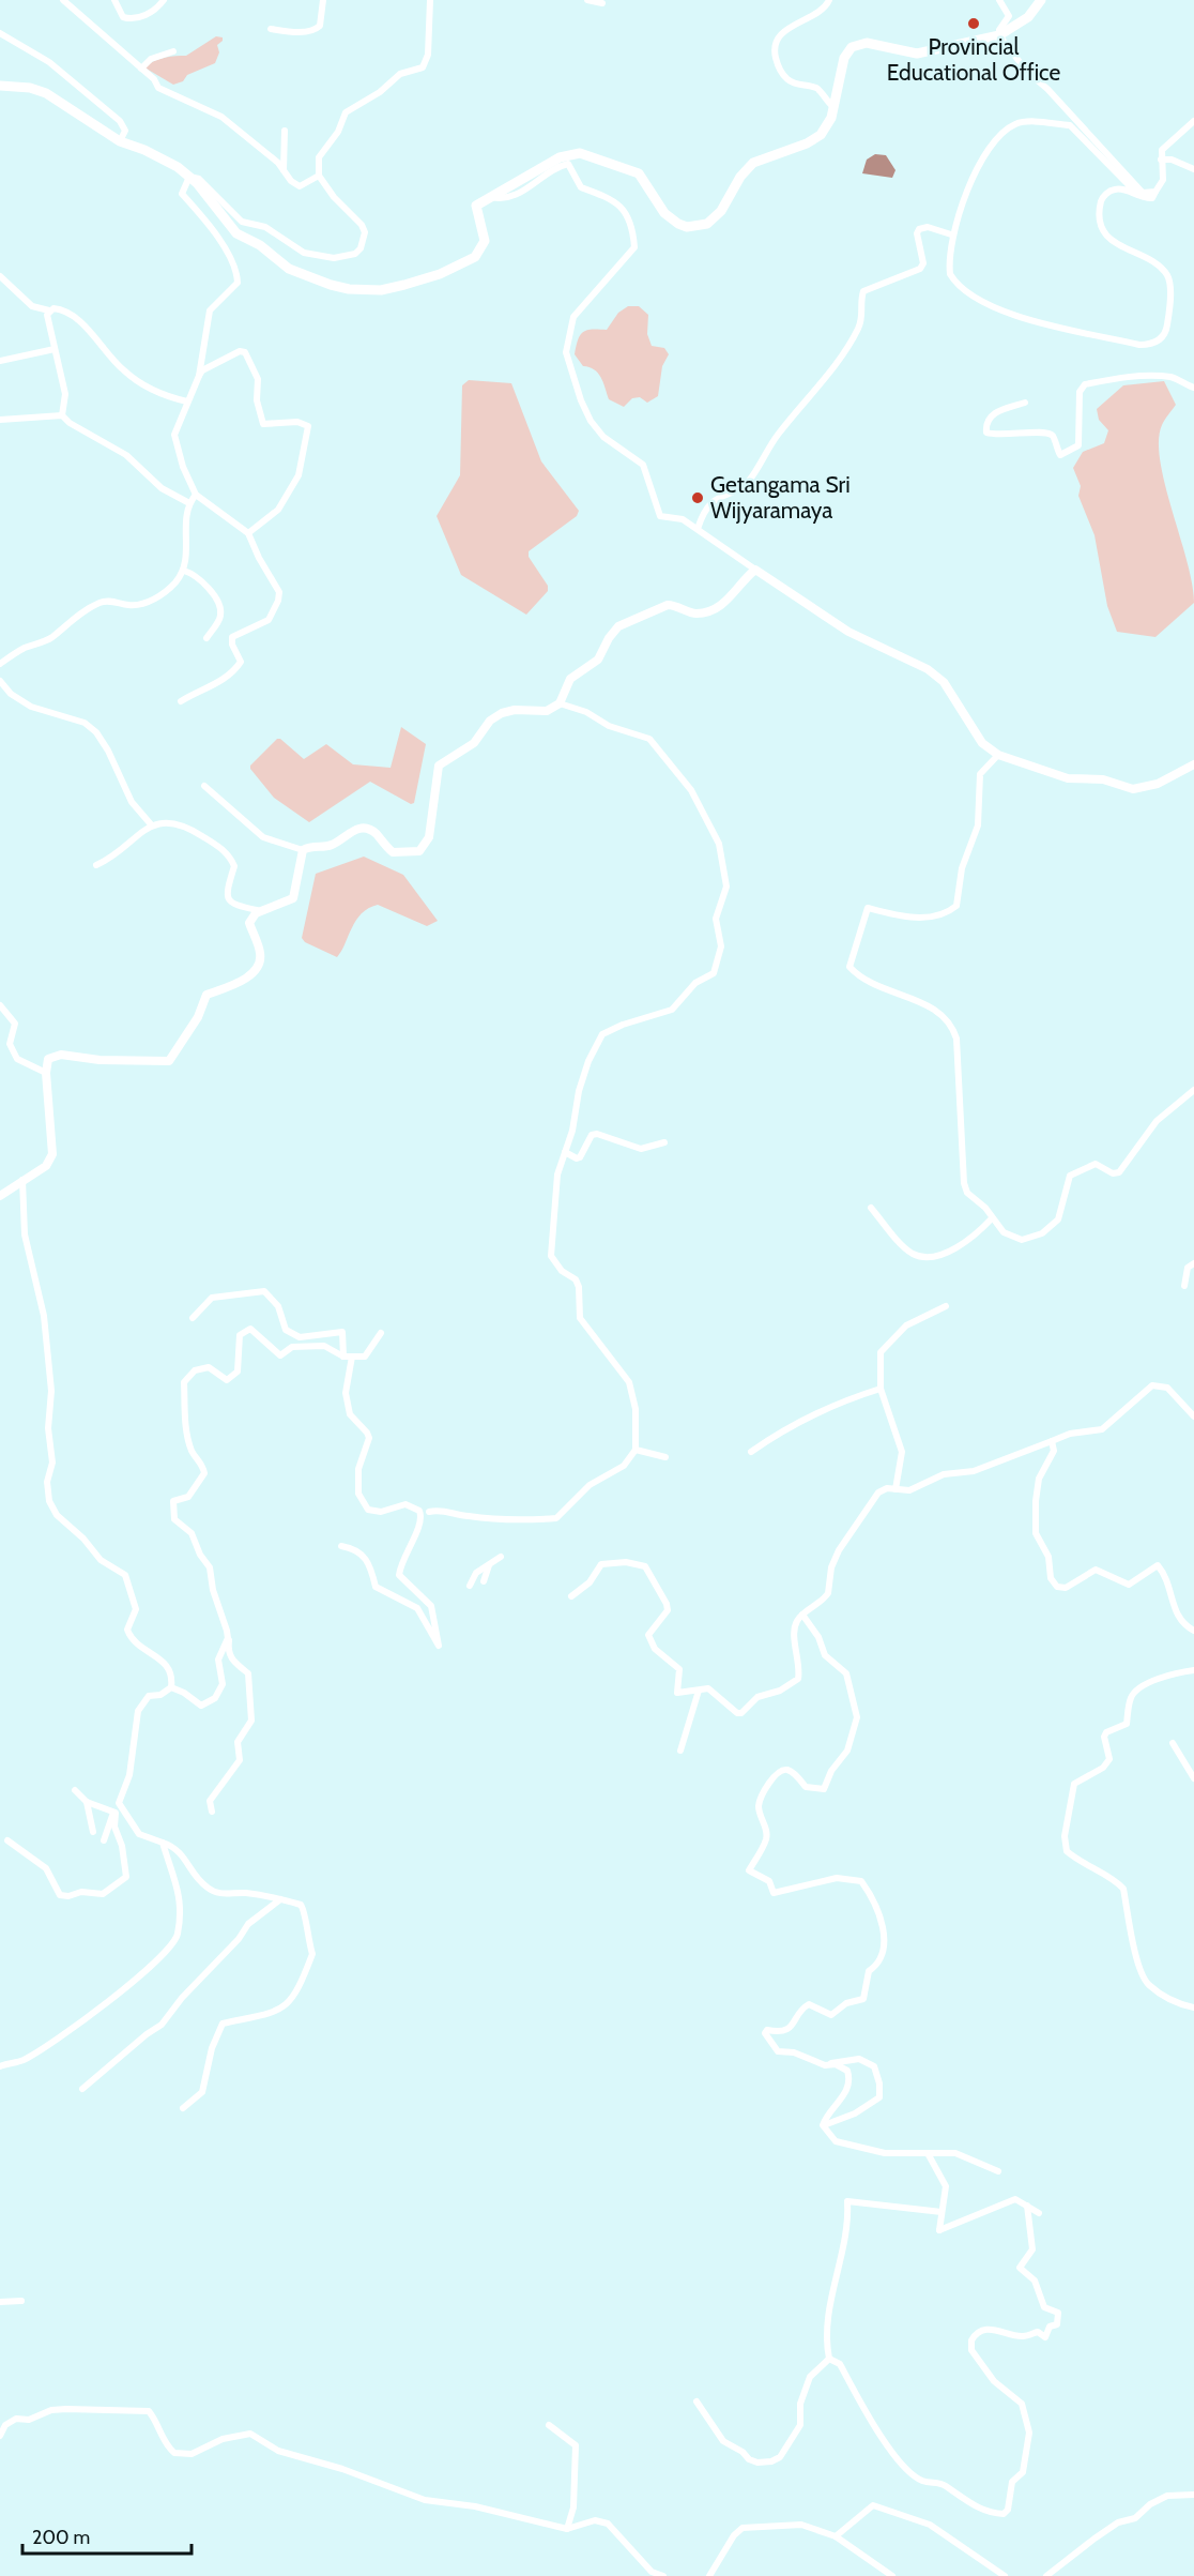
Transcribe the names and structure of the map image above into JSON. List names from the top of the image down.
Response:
{
  "places": ["Provincial Educational Office", "Getangama Sri Wijyaramaya"],
  "scale_bar": "200 m"
}
